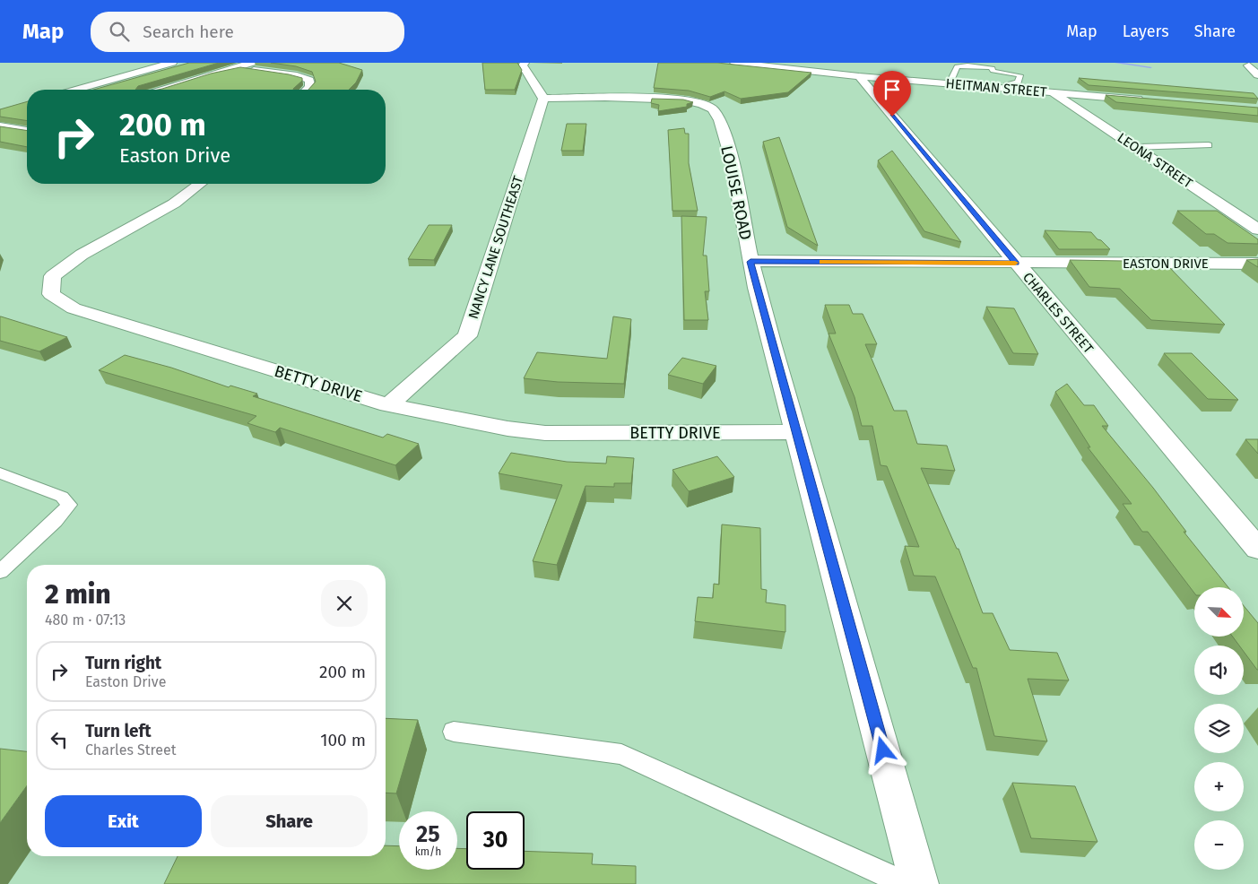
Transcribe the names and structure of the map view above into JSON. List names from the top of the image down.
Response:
{
  "streets": {
    "street": [
      "HEITMAN STREET",
      "LEONA STREET",
      "LOUISE ROAD",
      "NANCY LANE SOUTHEAST",
      "EASTON DRIVE",
      "CHARLES STREET",
      "BETTY DRIVE"
    ]
  },
  "crossings": [
    ["HEITMAN STREET", "LEONA STREET"],
    ["HEITMAN STREET", "CHARLES STREET"],
    ["LOUISE ROAD", "NANCY LANE SOUTHEAST"],
    ["LOUISE ROAD", "EASTON DRIVE"],
    ["LOUISE ROAD", "BETTY DRIVE"],
    ["NANCY LANE SOUTHEAST", "BETTY DRIVE"],
    ["EASTON DRIVE", "CHARLES STREET"]
  ],
  "north": "bottom right",
  "page": {
    "header": "Map",
    "search": "Search here",
    "nav": ["Map", "Layers", "Share"],
    "turn": ["200 m", "Easton Drive"],
    "heading": ["2 min", "480 m · 07:13"],
    "map_buttons": ["+", "−"],
    "list": [
      {
        "name": "Turn right",
        "note": "Easton Drive",
        "value": "200 m"
      },
      {
        "name": "Turn left",
        "note": "Charles Street",
        "value": "100 m"
      }
    ],
    "buttons": ["Exit", "Share"],
    "speed": "25 km/h",
    "limit": "30"
  }
}
